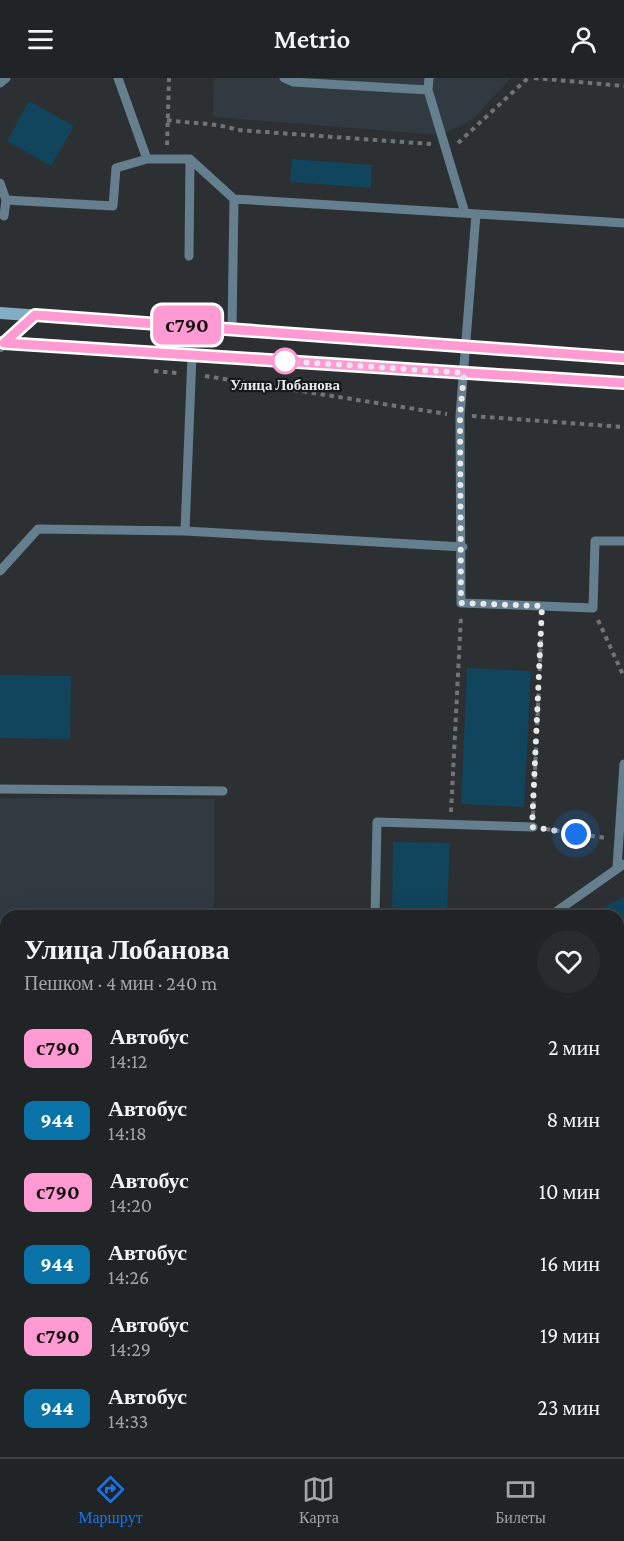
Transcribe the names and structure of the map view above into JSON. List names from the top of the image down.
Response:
{
  "places": ["Улица Лобанова"],
  "lines": ["bus line с790"],
  "page": {
    "header": "Metrio",
    "on_map": "с790",
    "heading": ["Улица Лобанова", "Пешком · 4 мин · 240 m"],
    "list": [
      {
        "mark": "с790",
        "name": "Автобус",
        "note": "14:12",
        "value": "2 мин"
      },
      {
        "mark": "944",
        "name": "Автобус",
        "note": "14:18",
        "value": "8 мин"
      },
      {
        "mark": "с790",
        "name": "Автобус",
        "note": "14:20",
        "value": "10 мин"
      },
      {
        "mark": "944",
        "name": "Автобус",
        "note": "14:26",
        "value": "16 мин"
      },
      {
        "mark": "с790",
        "name": "Автобус",
        "note": "14:29",
        "value": "19 мин"
      },
      {
        "mark": "944",
        "name": "Автобус",
        "note": "14:33",
        "value": "23 мин"
      }
    ],
    "tabs": ["Маршрут", "Карта", "Билеты"]
  }
}
